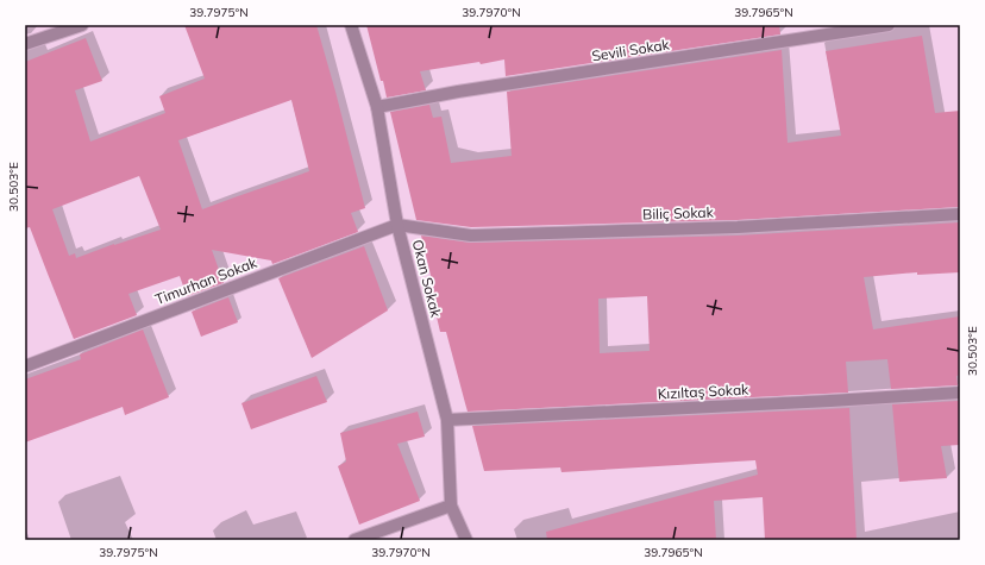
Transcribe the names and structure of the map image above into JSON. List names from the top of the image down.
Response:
{
  "streets": {
    "street": [
      "Sevili Sokak",
      "Biliç Sokak",
      "Okan Sokak",
      "Timurhan Sokak",
      "Kızıltaş Sokak"
    ]
  },
  "crossings": [
    ["Sevili Sokak", "Okan Sokak"],
    ["Biliç Sokak", "Okan Sokak"],
    ["Biliç Sokak", "Timurhan Sokak"],
    ["Okan Sokak", "Timurhan Sokak"],
    ["Okan Sokak", "Kızıltaş Sokak"]
  ],
  "coordinates": [
    "39.7975°N",
    "39.7970°N",
    "39.7965°N",
    "30.503°E"
  ]
}
